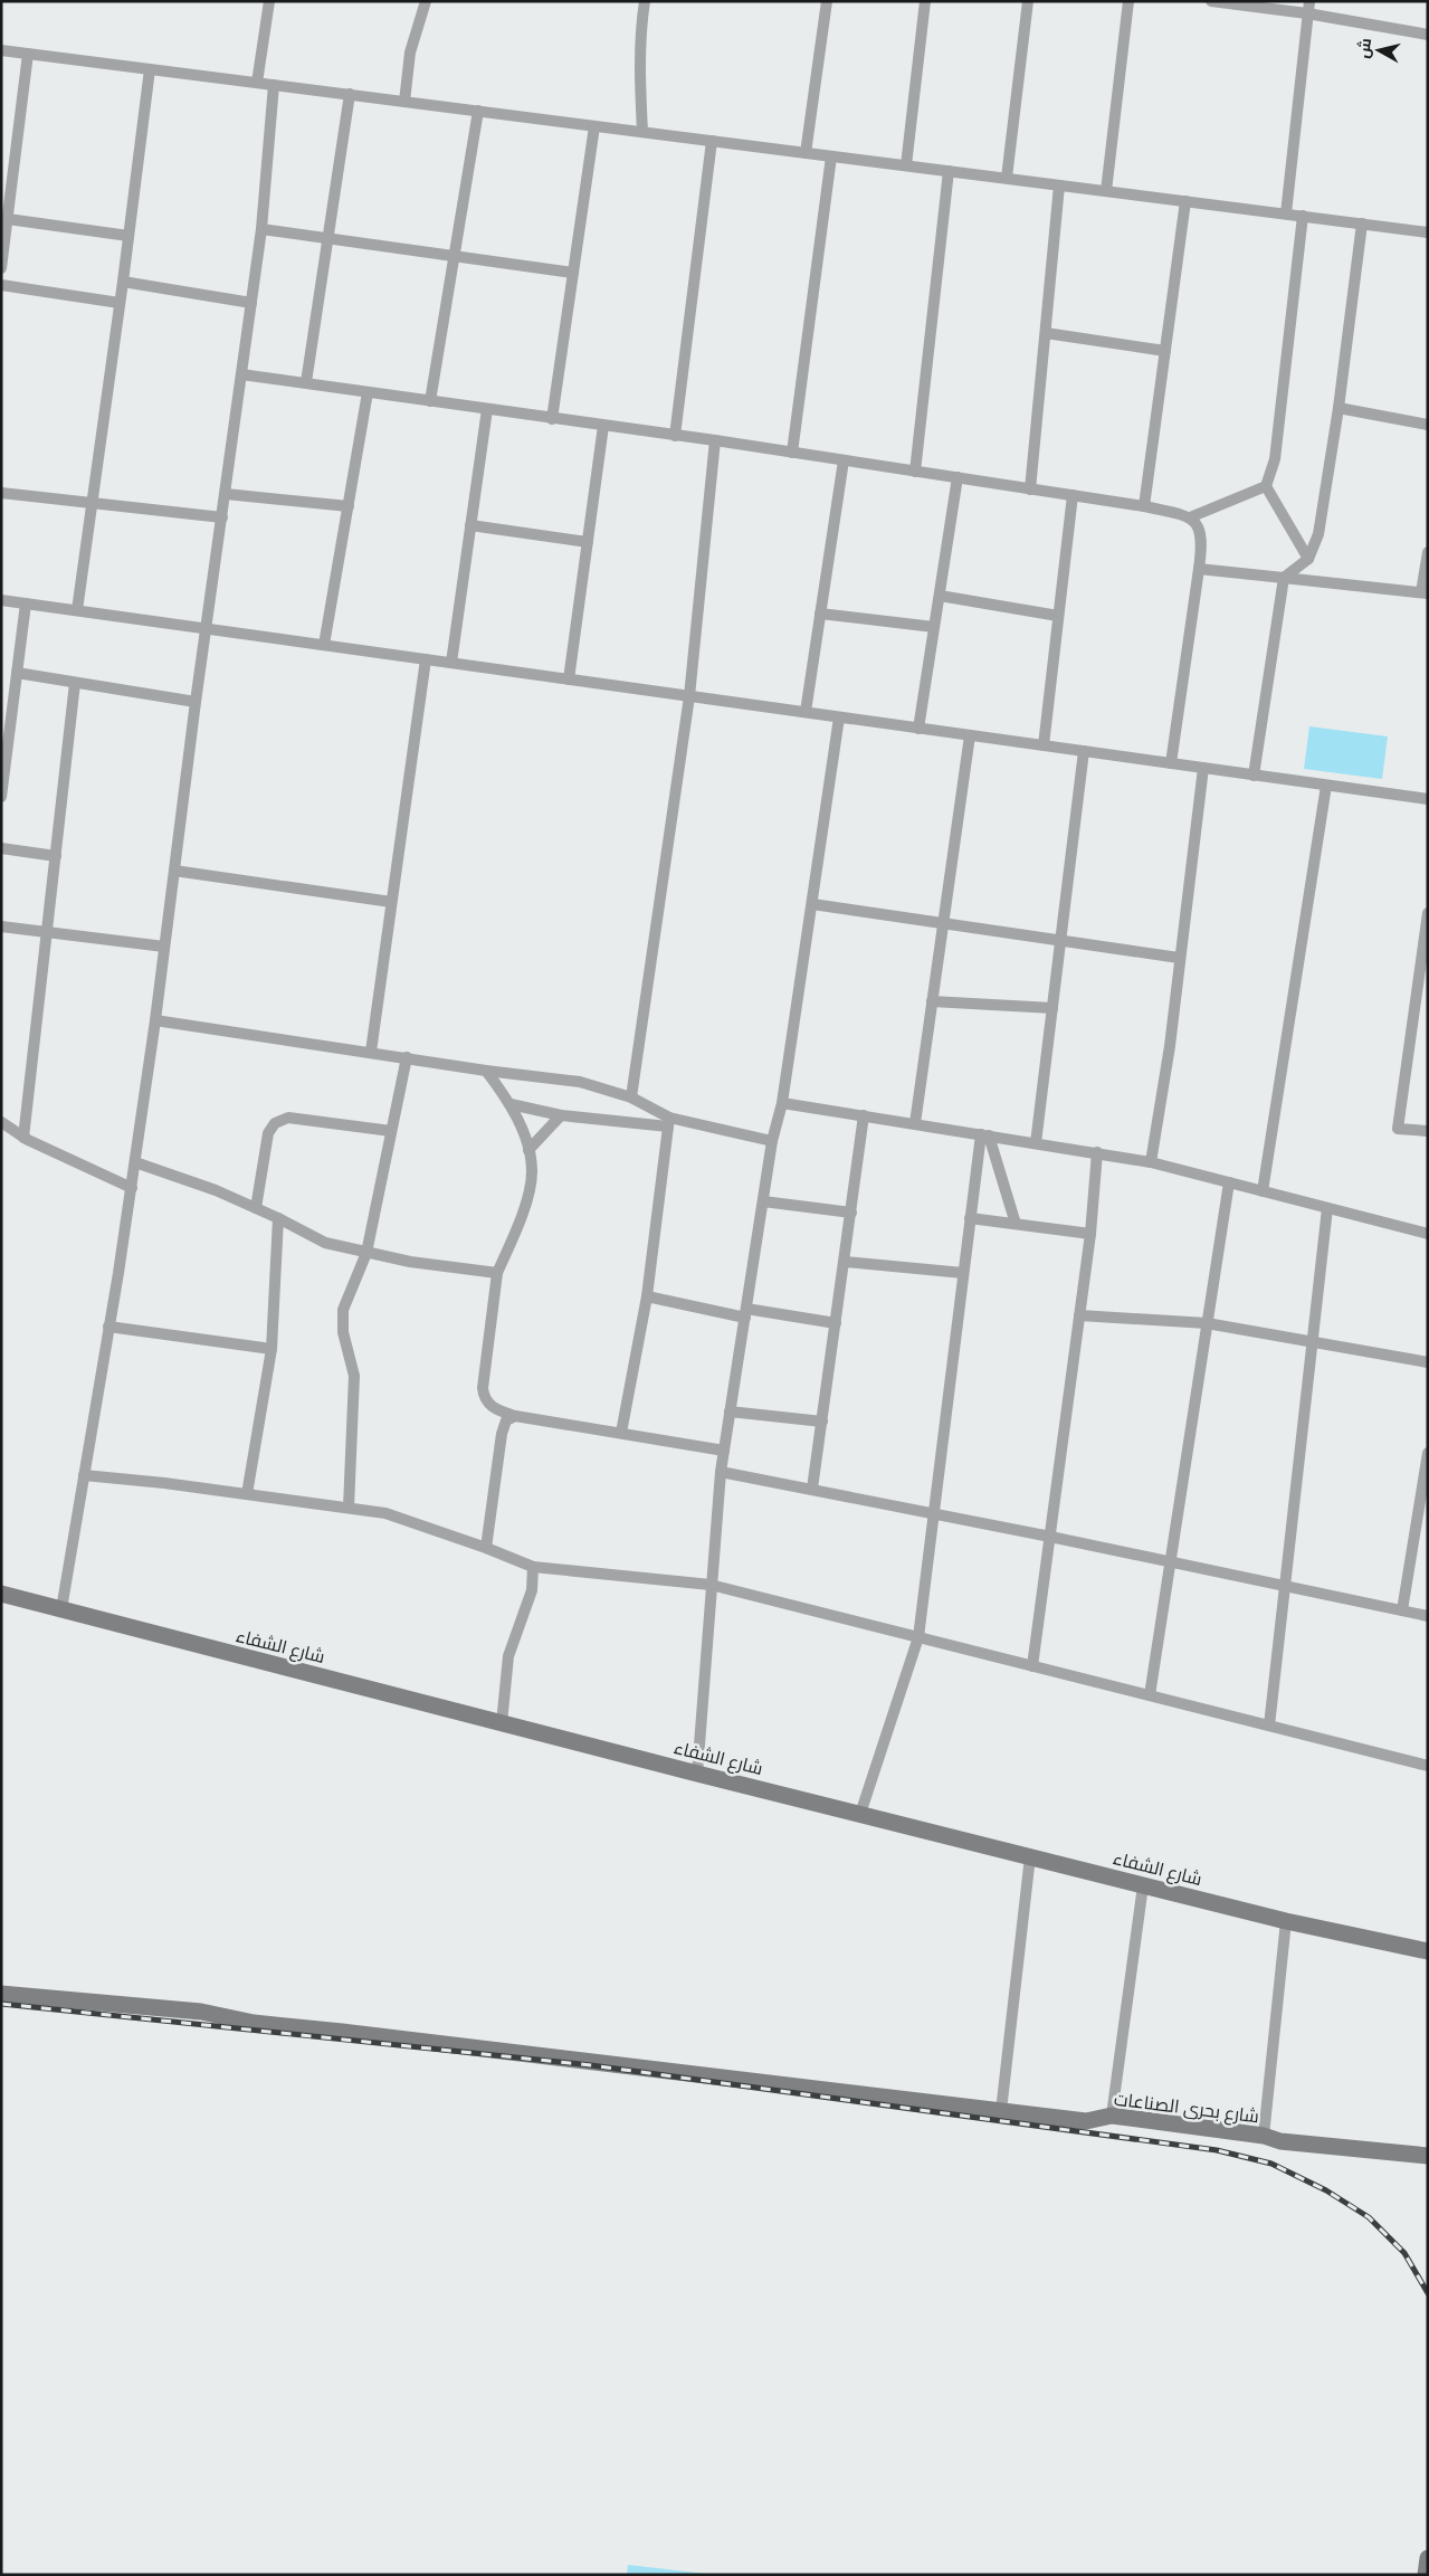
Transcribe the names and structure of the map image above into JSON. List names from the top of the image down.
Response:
{
  "streets": {
    "street": ["شارع الشفاء", "شارع بحرى الصناعات"]
  },
  "north": "left"
}
